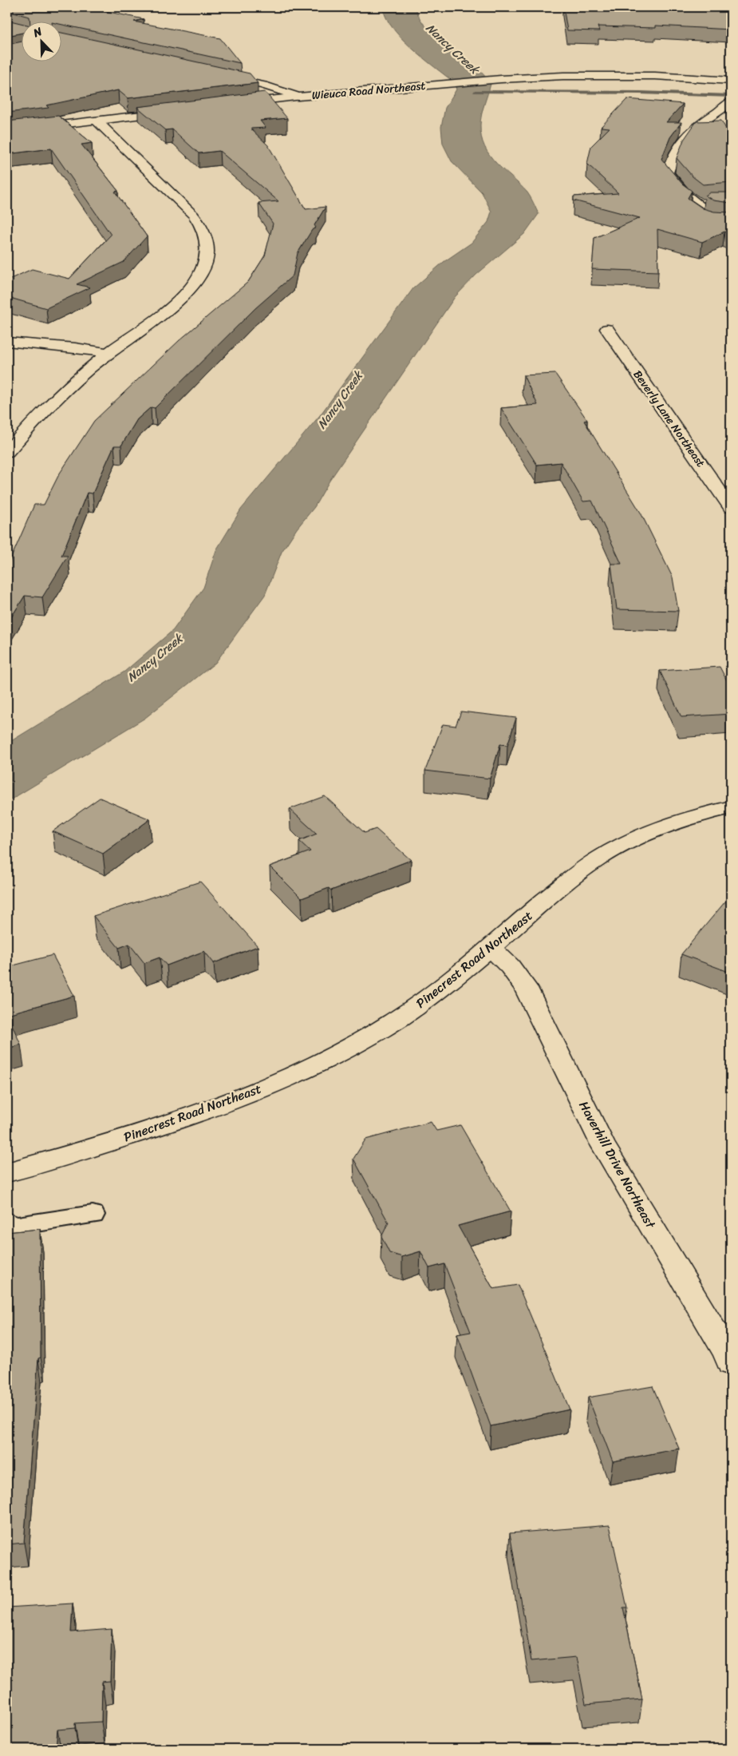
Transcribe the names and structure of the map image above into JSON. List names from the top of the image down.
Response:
{
  "streets": {
    "street": [
      "Wieuca Road Northeast",
      "Beverly Lane Northeast",
      "Pinecrest Road Northeast",
      "Haverhill Drive Northeast"
    ]
  },
  "crossings": [
    ["Pinecrest Road Northeast", "Haverhill Drive Northeast"]
  ],
  "water": ["Nancy Creek"],
  "north": "top left"
}
